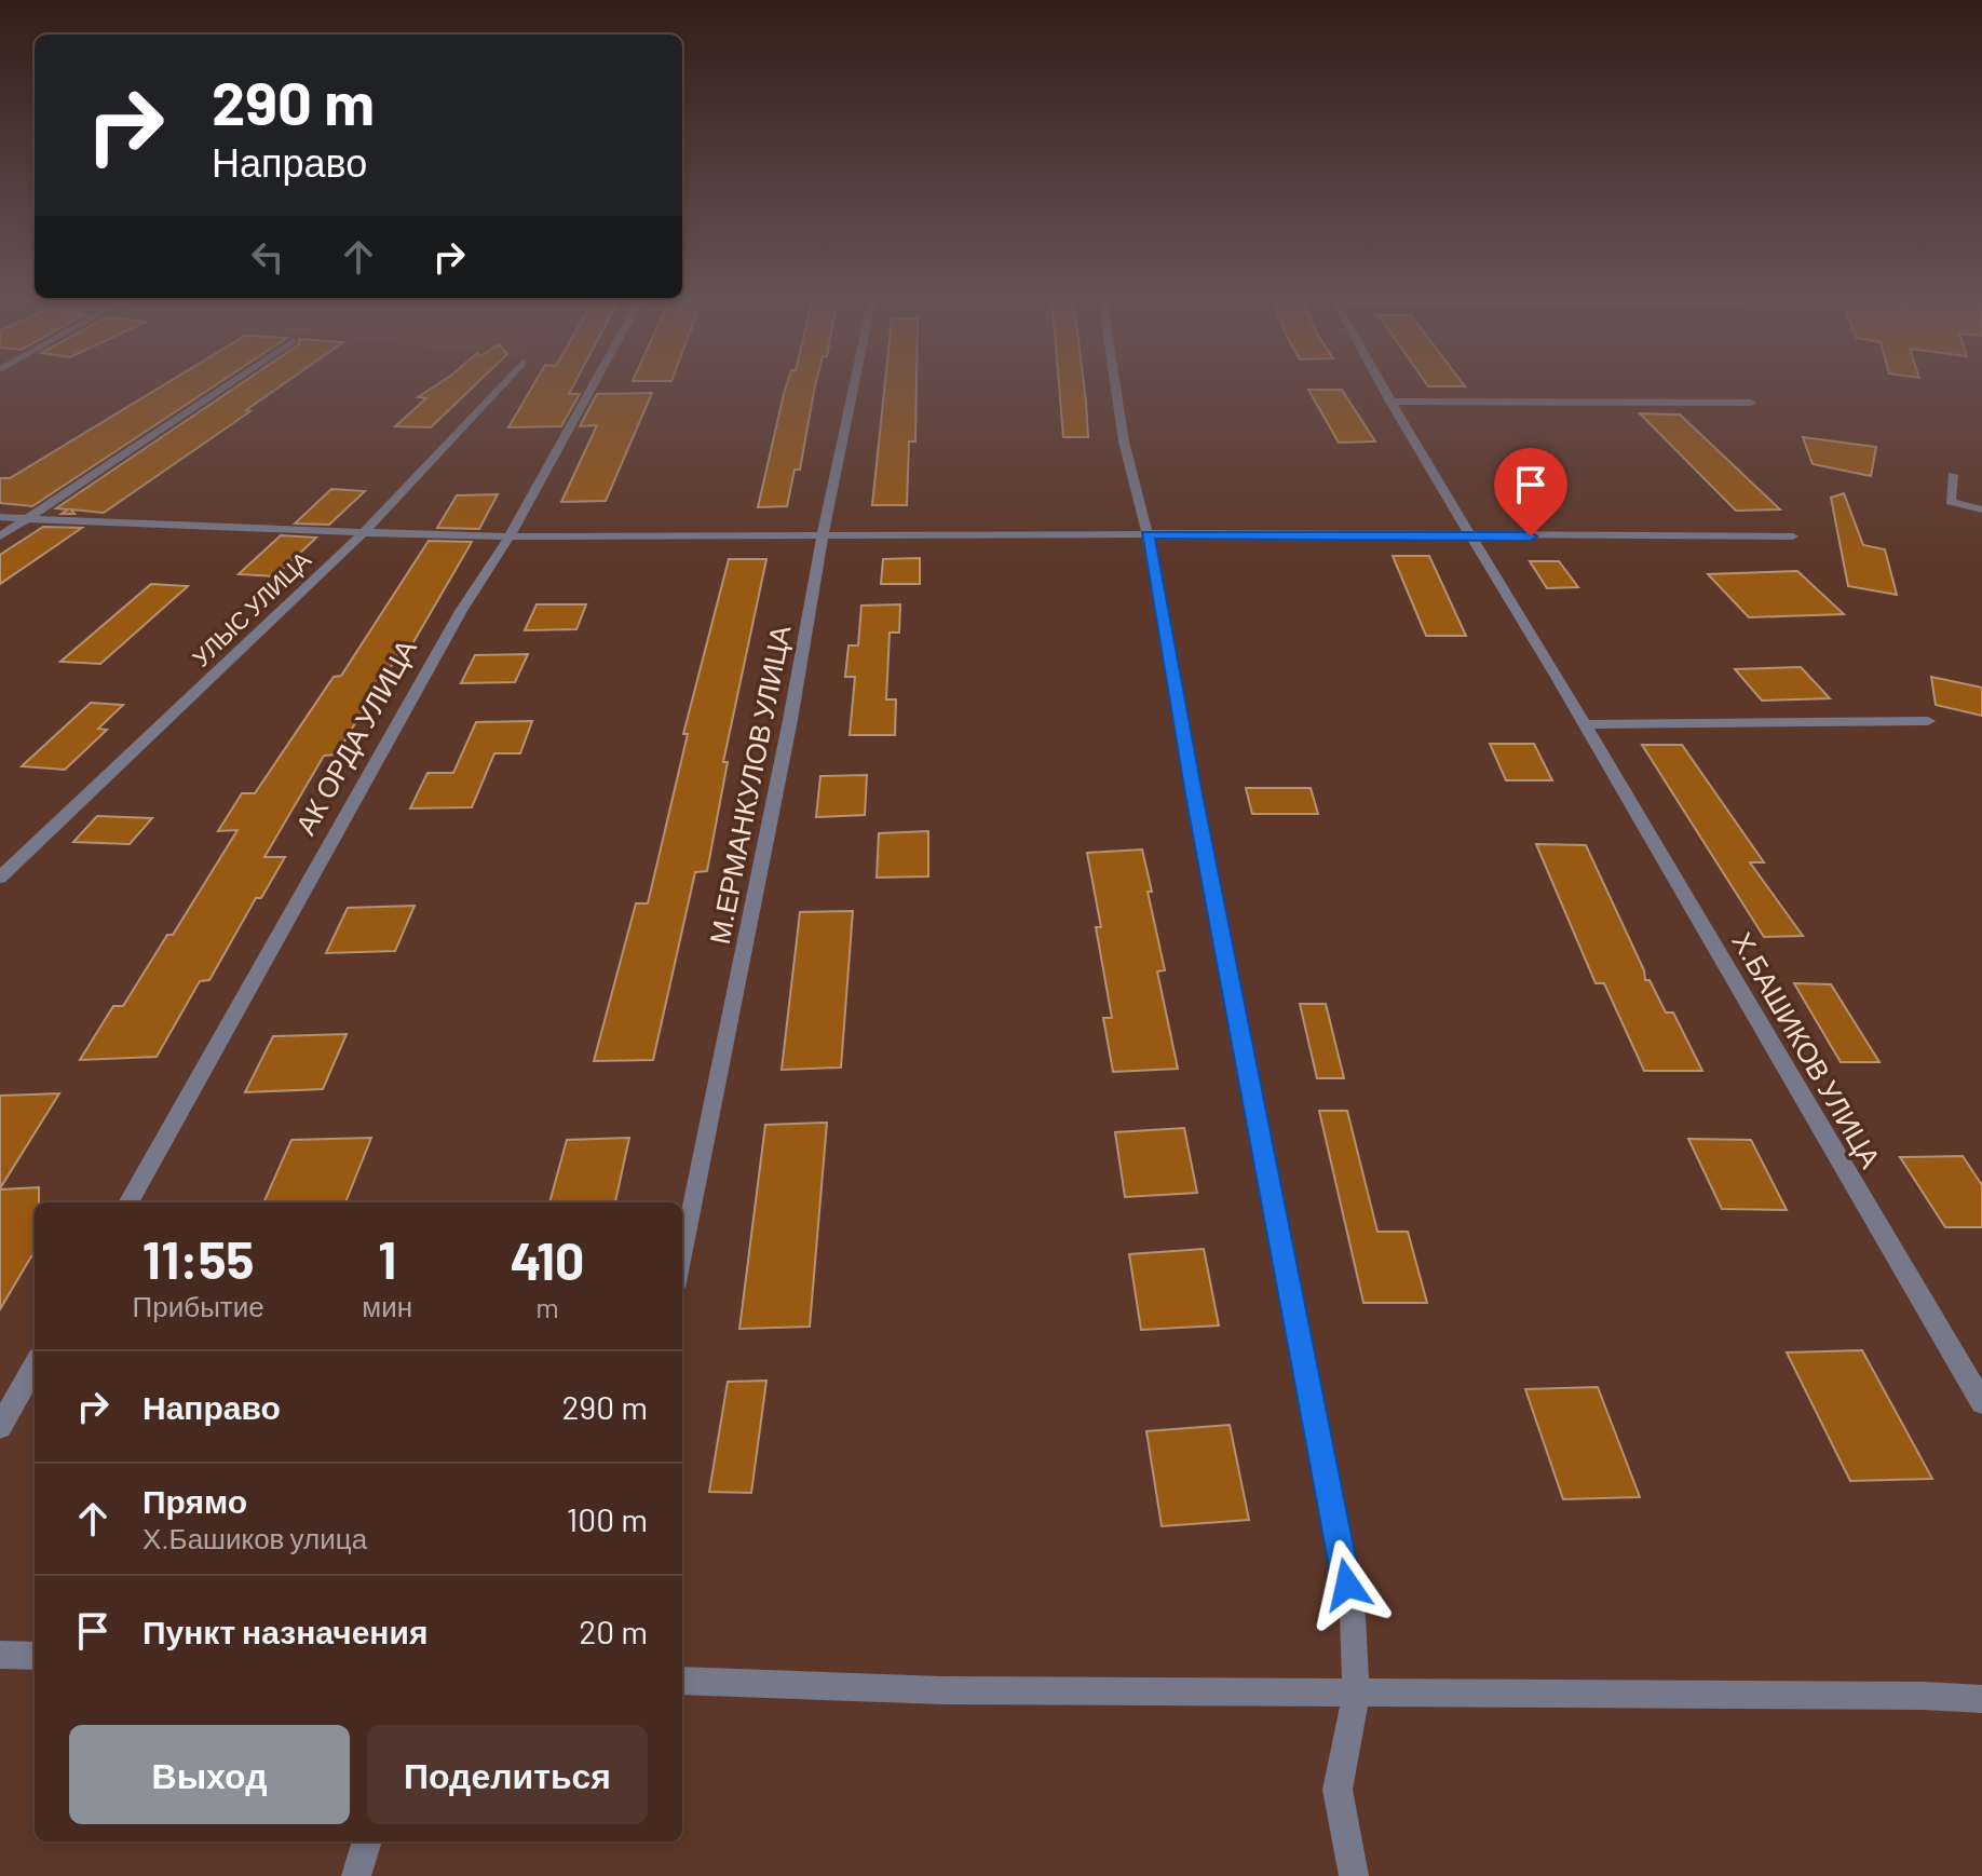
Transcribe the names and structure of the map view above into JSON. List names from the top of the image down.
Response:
{
  "streets": {
    "street": [
      "УЛЫС УЛИЦА",
      "АК ОРДА УЛИЦА",
      "М.ЕРМАНКУЛОВ УЛИЦА",
      "Х.БАШИКОВ УЛИЦА"
    ]
  },
  "page": {
    "turn": ["290 m", "Направо"],
    "eta": [
      "11:55",
      "Прибытие",
      "1",
      "мин",
      "410",
      "m"
    ],
    "list": [
      {
        "name": "Направо",
        "value": "290 m"
      },
      {
        "name": "Прямо",
        "note": "Х.Башиков улица",
        "value": "100 m"
      },
      {
        "name": "Пункт назначения",
        "value": "20 m"
      }
    ],
    "buttons": ["Выход", "Поделиться"]
  }
}
